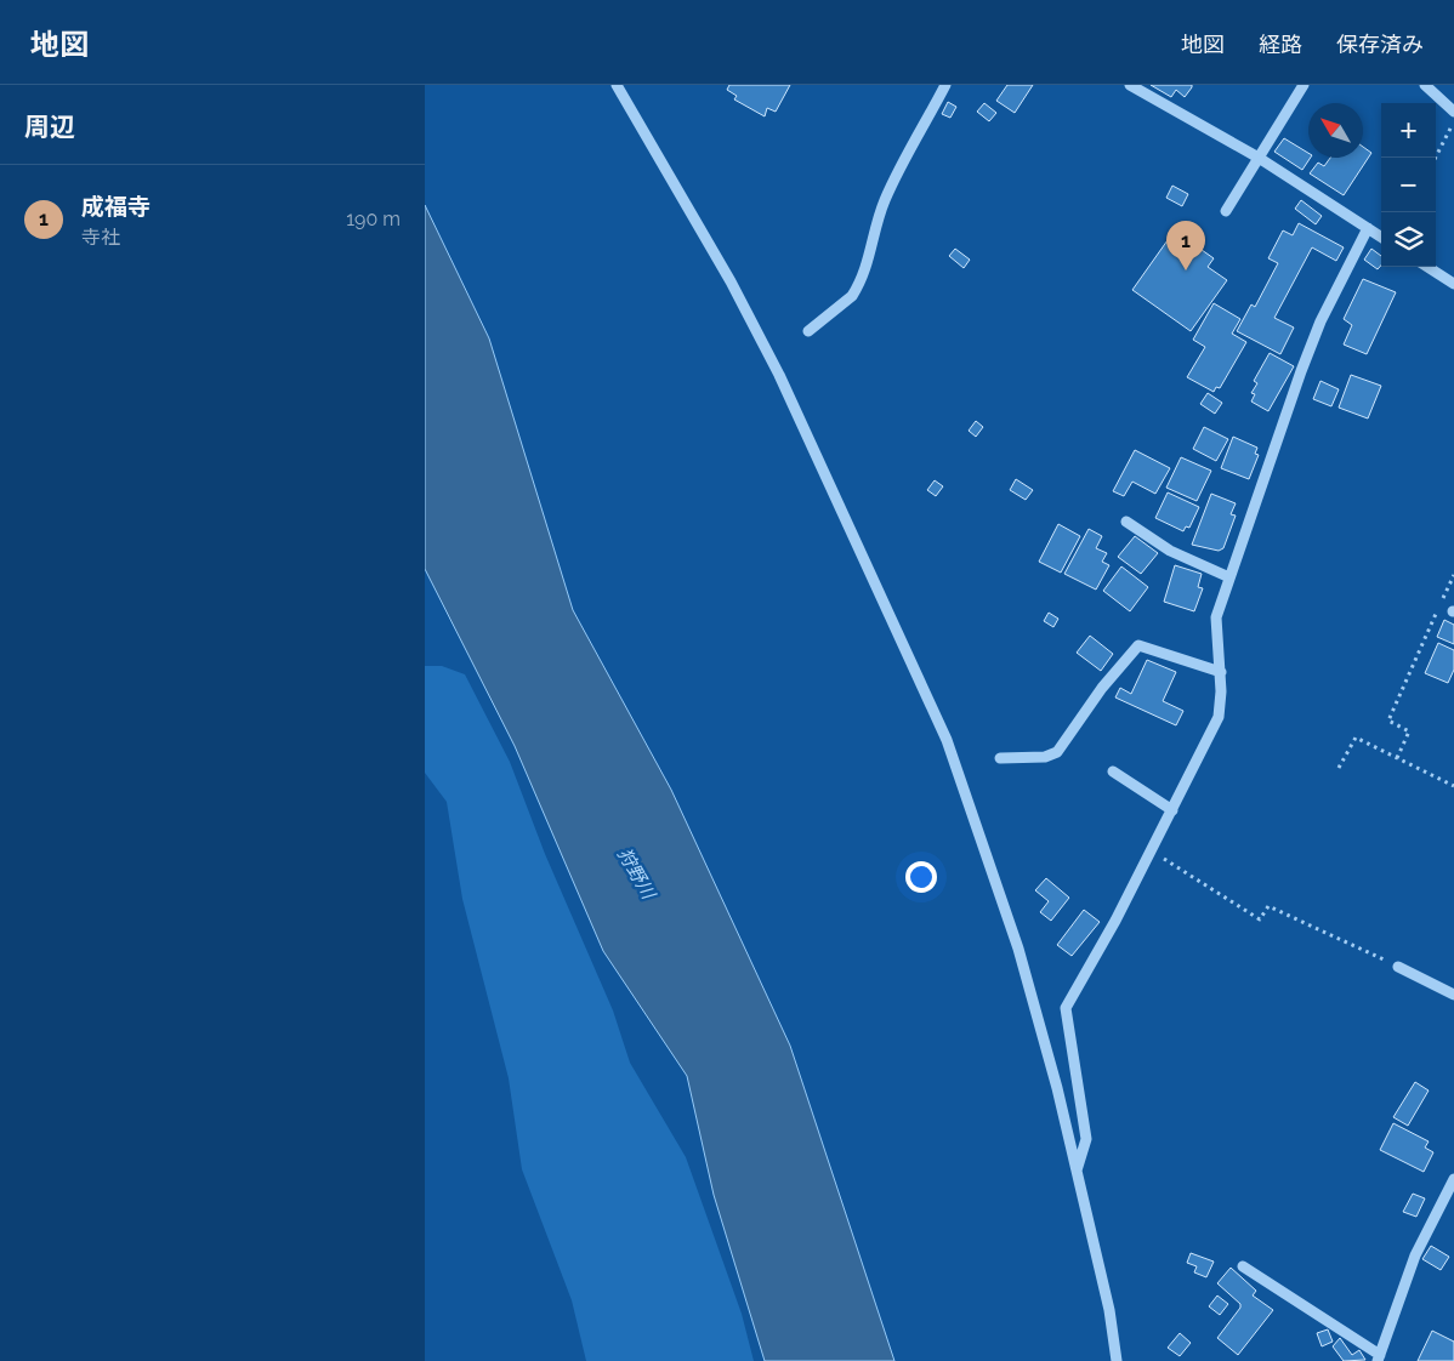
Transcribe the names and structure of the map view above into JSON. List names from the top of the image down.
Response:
{
  "water": ["狩野川"],
  "north": "top left",
  "page": {
    "header": "地図",
    "nav": ["地図", "経路", "保存済み"],
    "heading": "周辺",
    "map_buttons": ["+", "−"],
    "list": [
      {
        "mark": "1",
        "name": "成福寺",
        "note": "寺社",
        "value": "190 m"
      }
    ],
    "pins": "1"
  }
}
